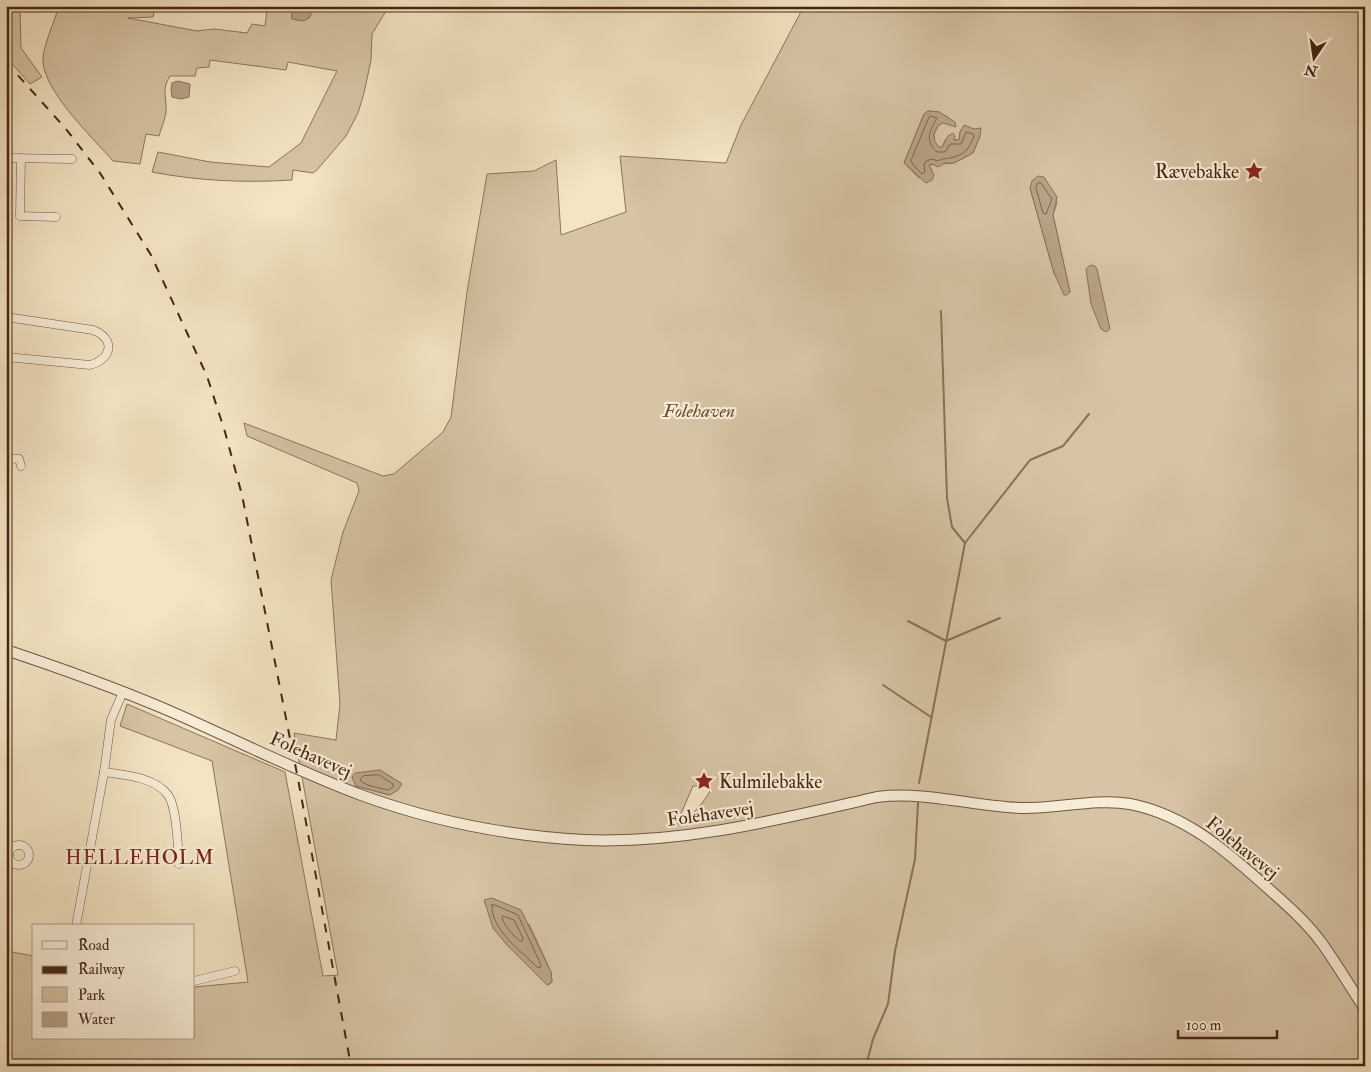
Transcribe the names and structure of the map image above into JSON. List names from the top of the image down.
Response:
{
  "streets": {
    "street": ["Folehavevej"]
  },
  "districts": ["HELLEHOLM"],
  "parks": ["Folehaven"],
  "places": {
    "place": ["Rævebakke", "Kulmilebakke"]
  },
  "legend": [
    "Road",
    "Railway",
    "Park",
    "Water"
  ],
  "scale_bar": "100 m",
  "north": "bottom"
}
